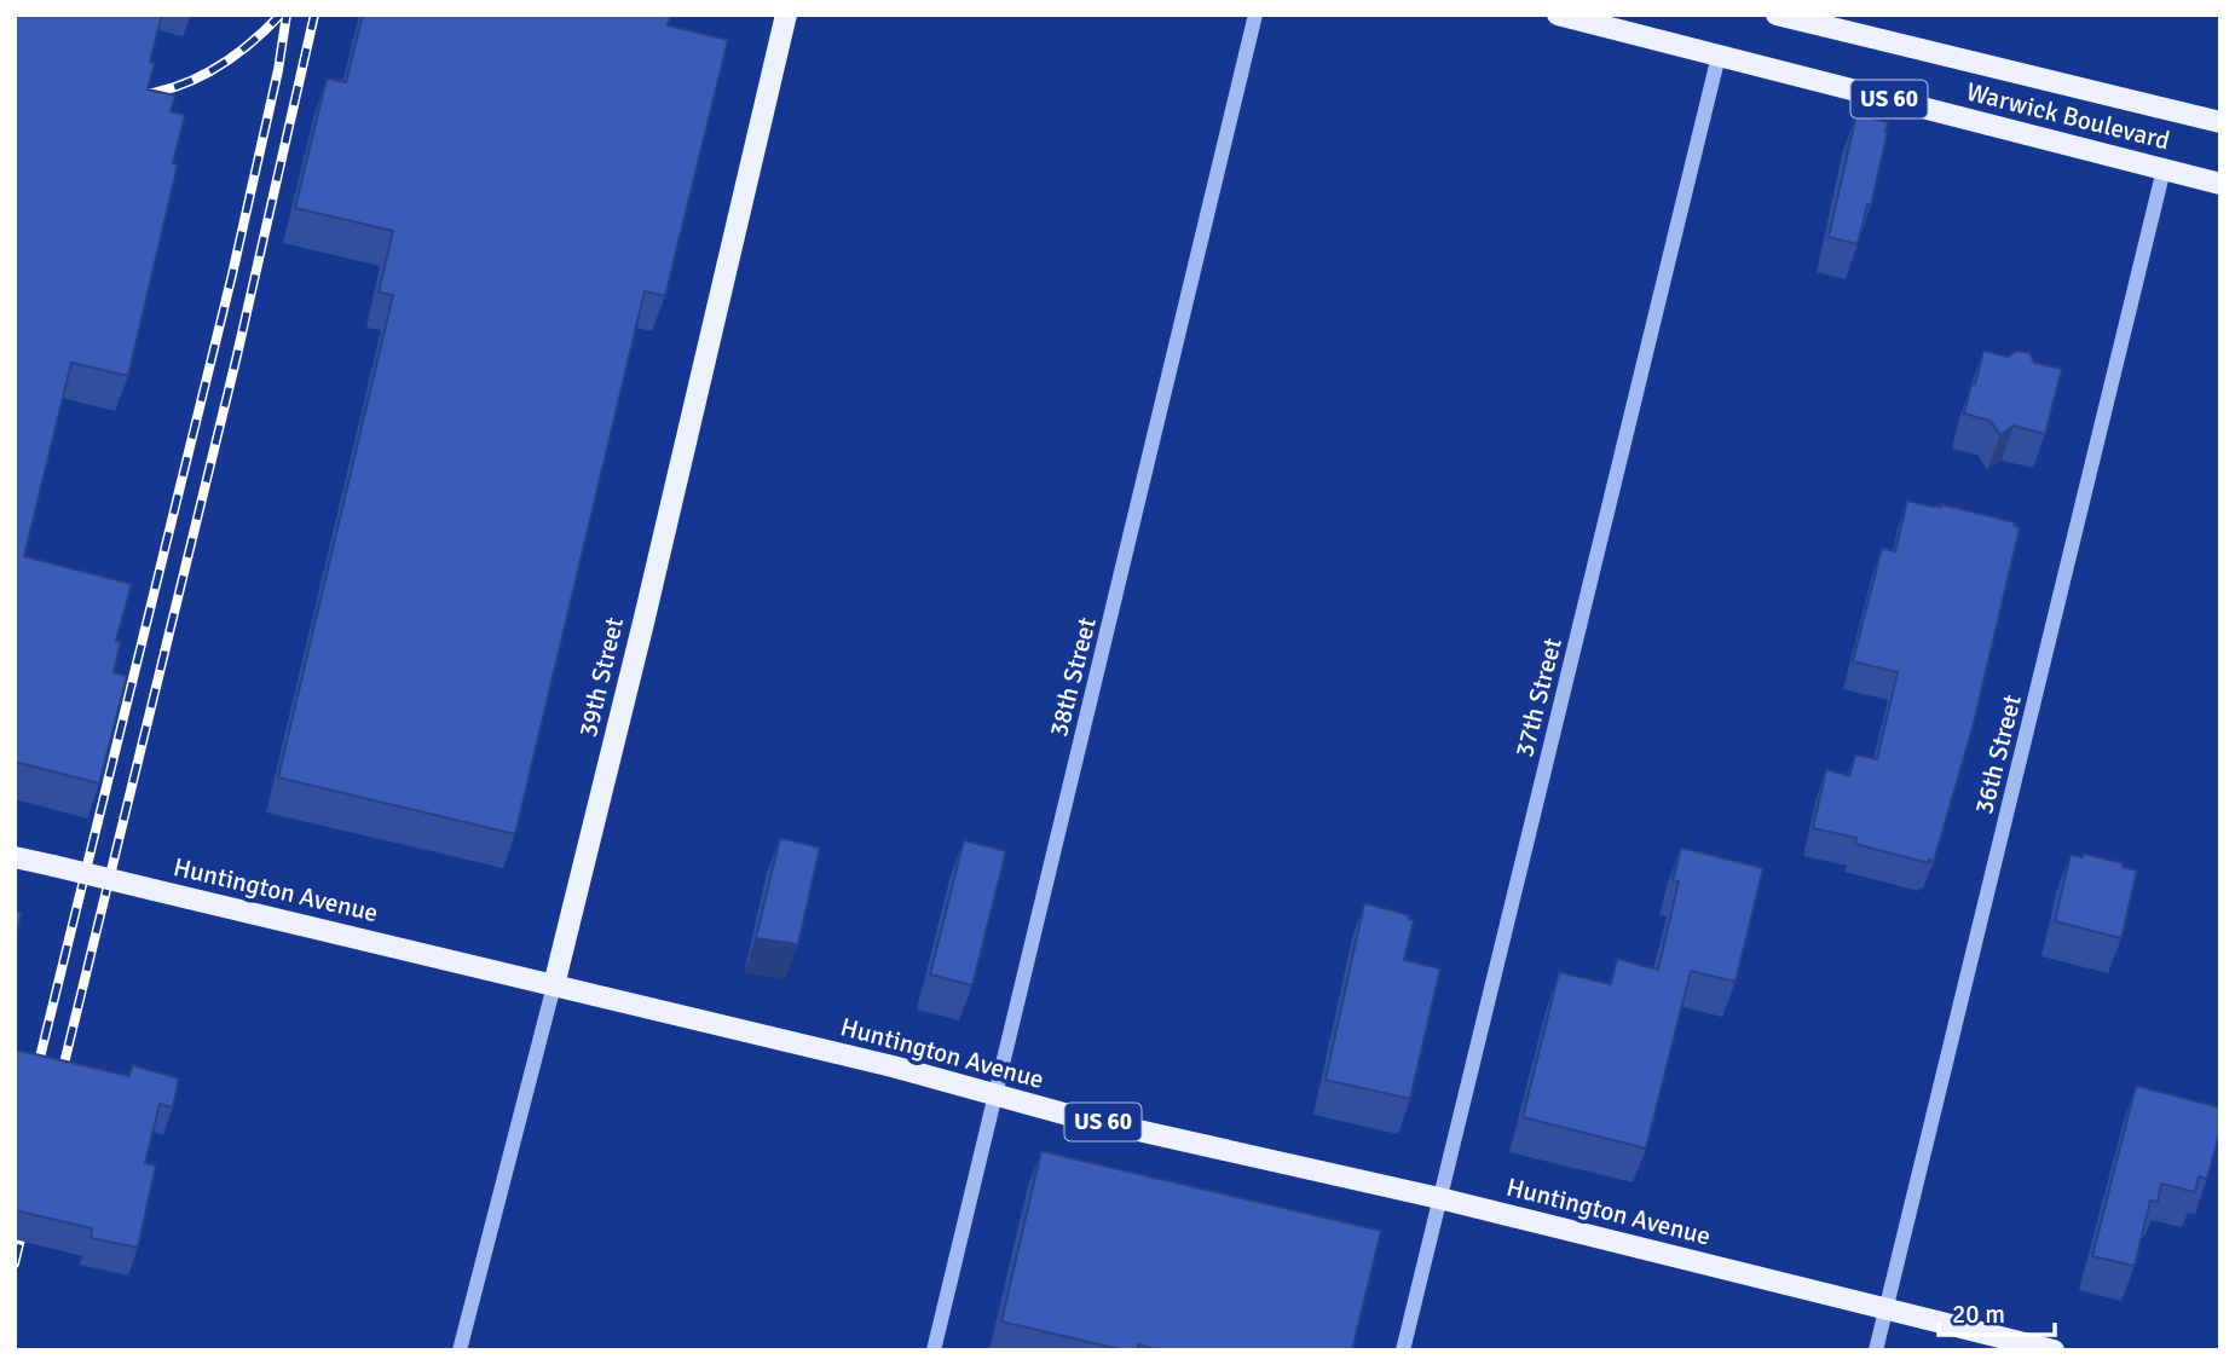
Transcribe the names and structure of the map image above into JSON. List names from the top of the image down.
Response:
{
  "streets": {
    "main road": [
      "US 60",
      "Warwick Boulevard",
      "39th Street",
      "Huntington Avenue"
    ],
    "street": ["38th Street", "37th Street", "36th Street"]
  },
  "crossings": [
    ["Warwick Boulevard", "37th Street"],
    ["Warwick Boulevard", "36th Street"],
    ["39th Street", "Huntington Avenue"],
    ["38th Street", "Huntington Avenue"],
    ["37th Street", "Huntington Avenue"],
    ["36th Street", "Huntington Avenue"]
  ],
  "scale_bar": "20 m"
}
